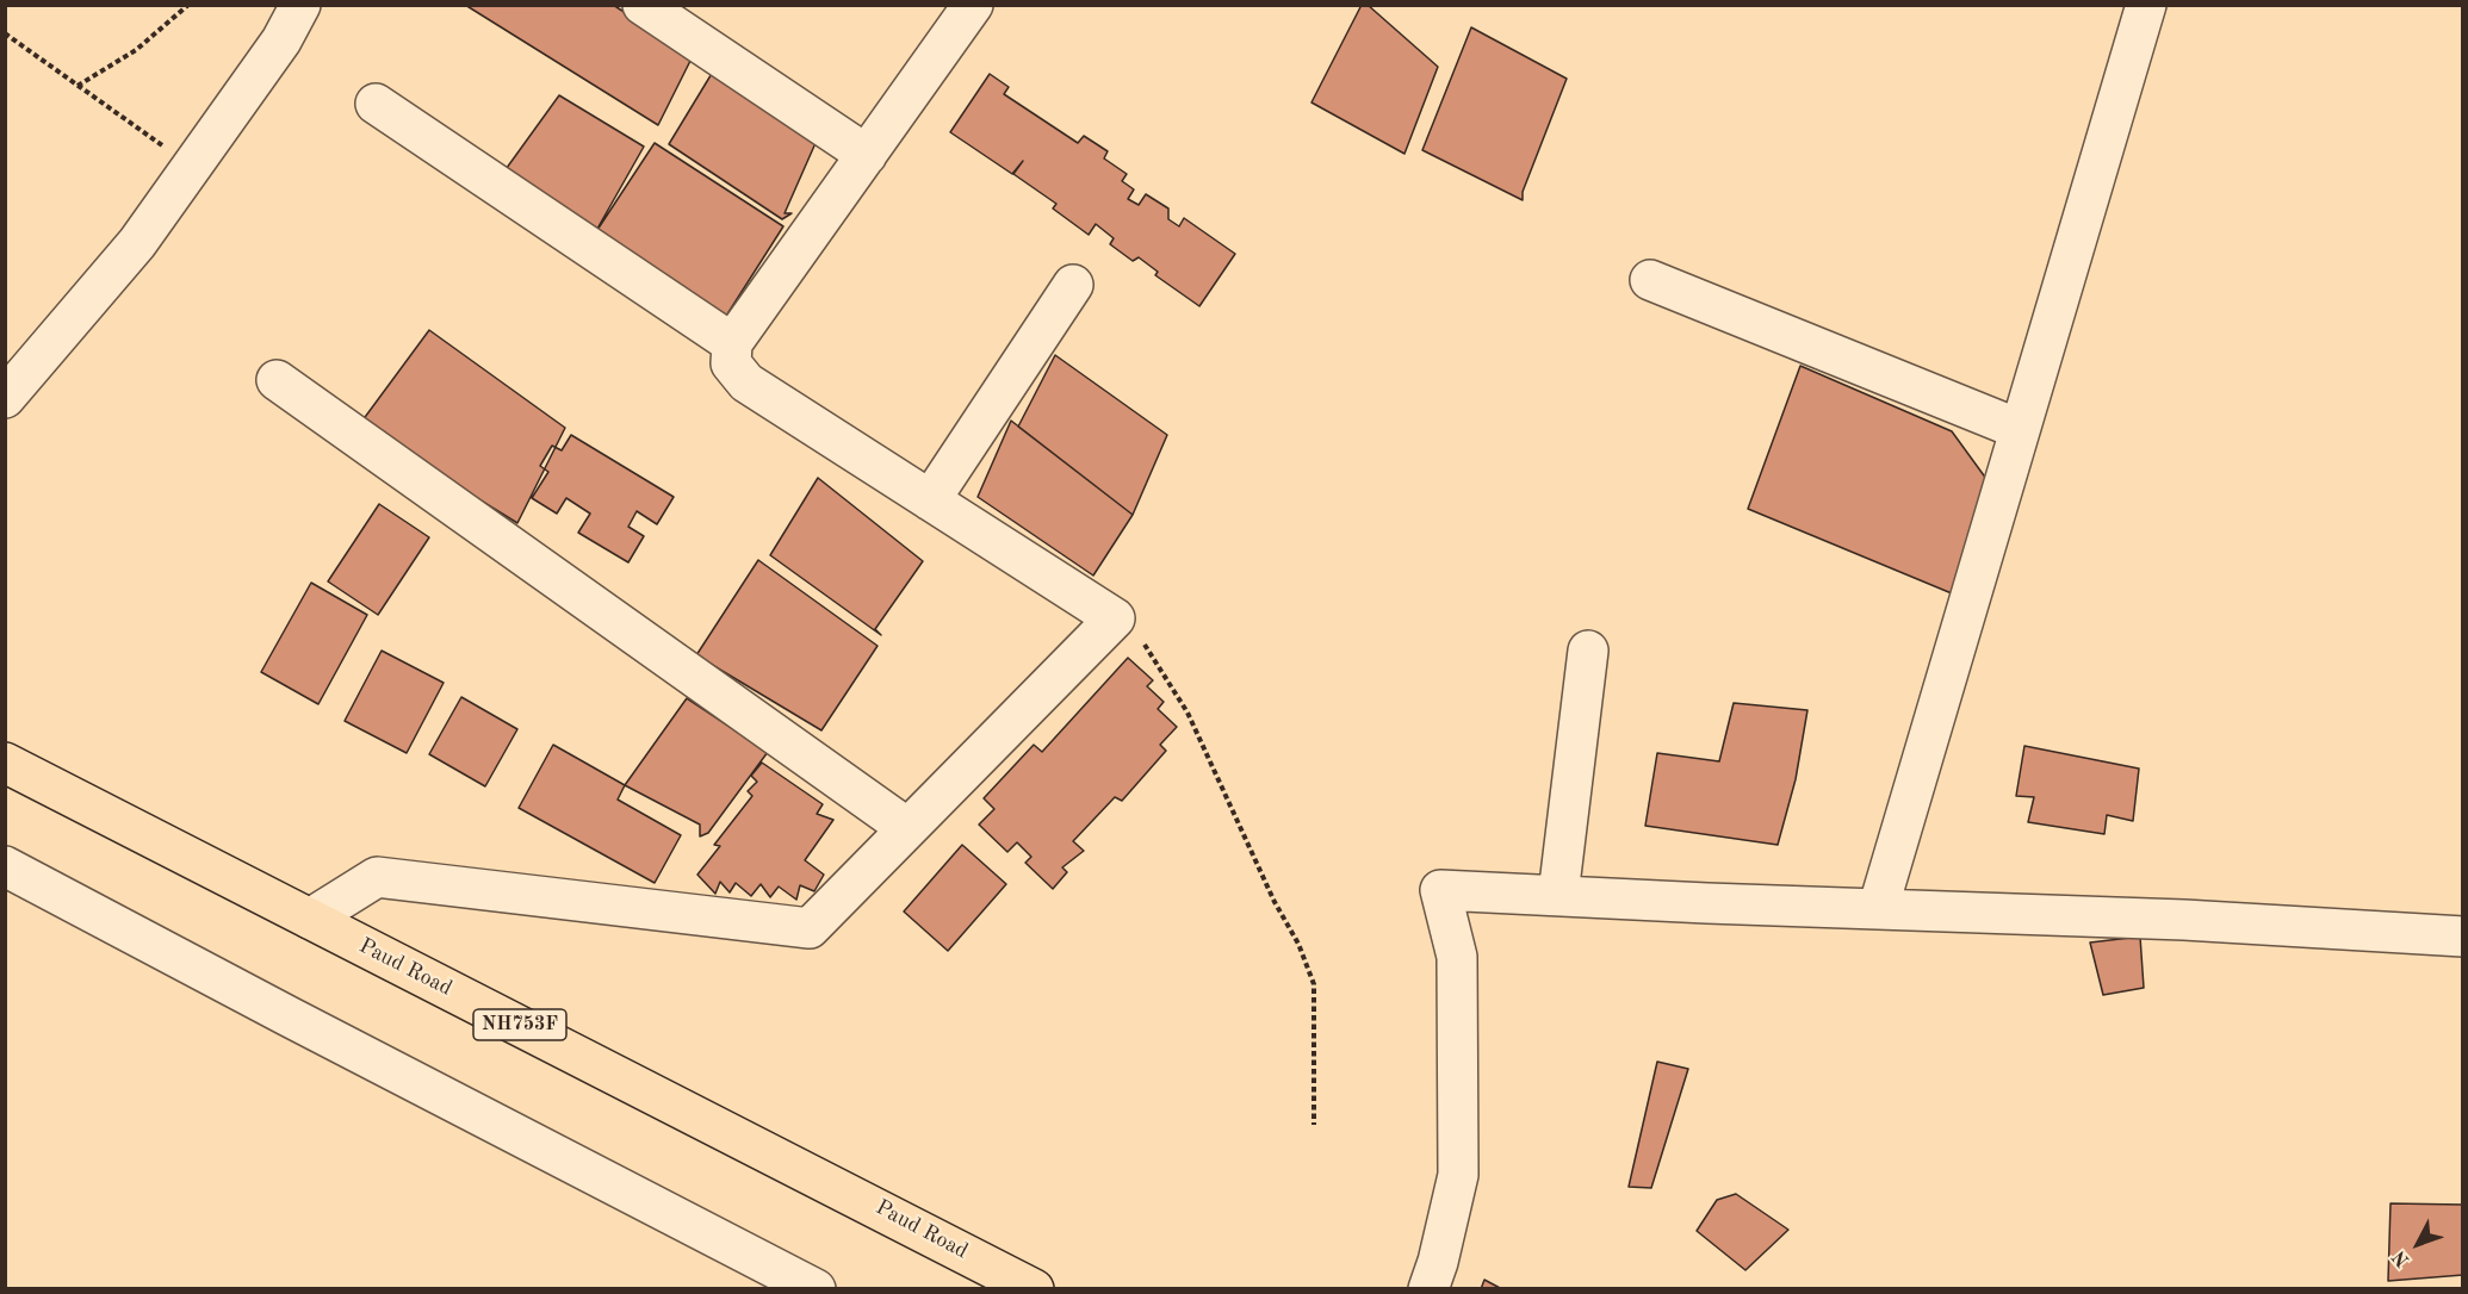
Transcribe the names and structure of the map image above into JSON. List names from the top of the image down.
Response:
{
  "streets": {
    "main road": ["Paud Road", "NH753F"]
  },
  "north": "bottom left"
}
